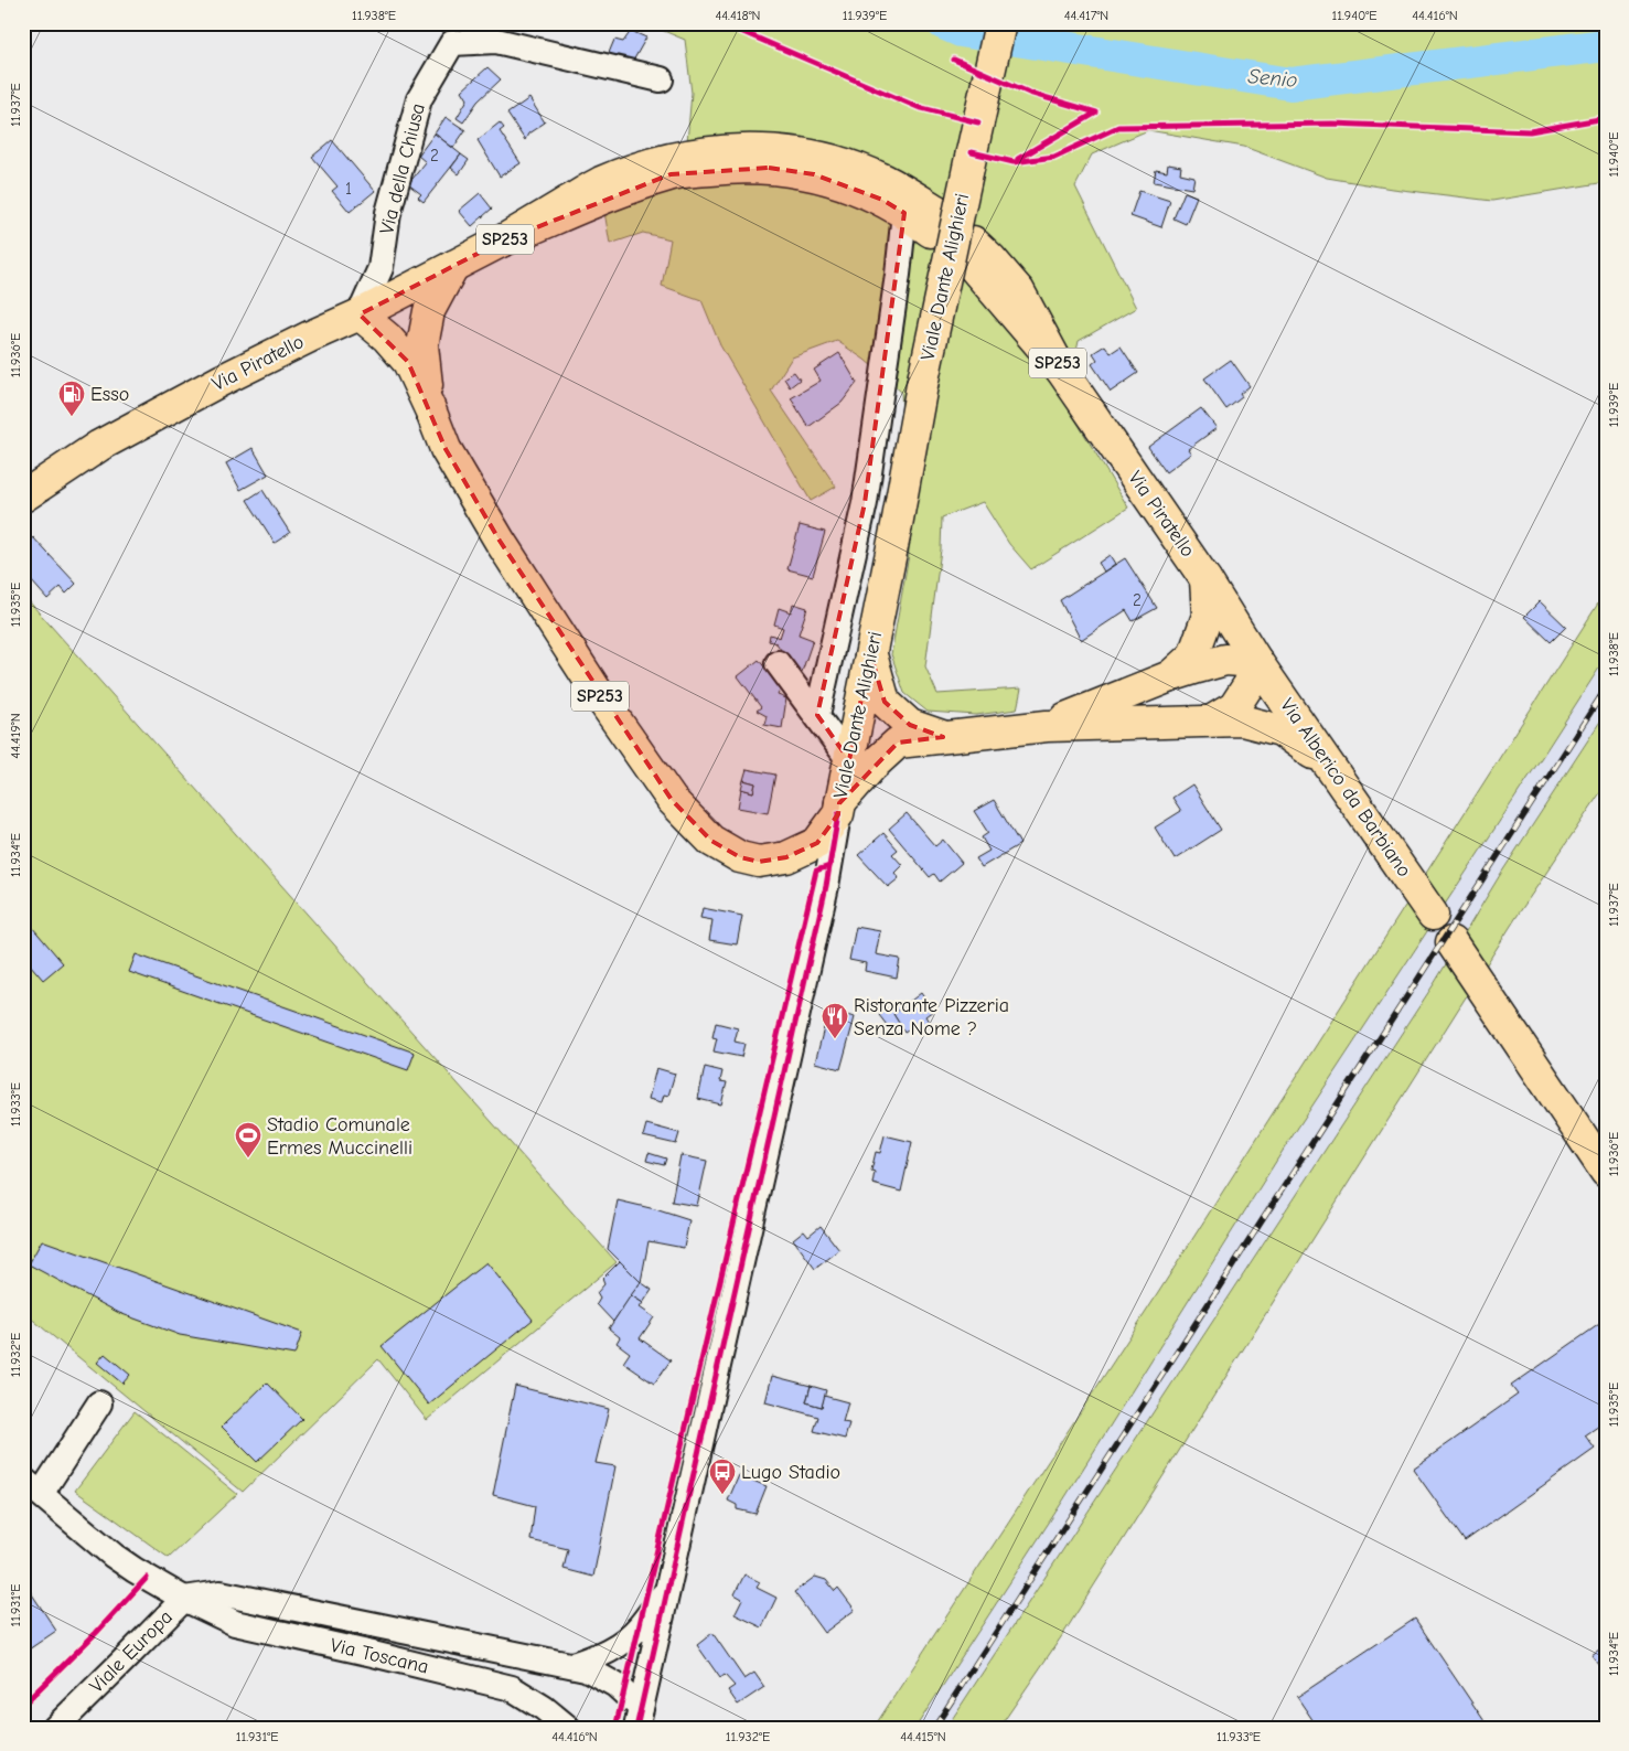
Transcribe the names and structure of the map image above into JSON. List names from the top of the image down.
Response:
{
  "streets": {
    "main road": [
      "SP253",
      "Viale Dante Alighieri",
      "Via Piratello",
      "Via Alberico da Barbiano"
    ],
    "street": ["Via della Chiusa", "Viale Europa", "Via Toscana"]
  },
  "crossings": [
    ["Via della Chiusa", "SP253"],
    ["Via della Chiusa", "Via Piratello"],
    ["SP253", "Viale Dante Alighieri"],
    ["SP253", "Via Piratello"],
    ["SP253", "Via Alberico da Barbiano"],
    ["Viale Dante Alighieri", "Via Toscana"],
    ["Via Piratello", "Via Alberico da Barbiano"],
    ["Viale Europa", "Via Toscana"]
  ],
  "water": ["Senio"],
  "places": {
    "fuel station": ["Esso"],
    "restaurant": ["Ristorante Pizzeria Senza Nome ?"],
    "sports": ["Stadio Comunale Ermes Muccinelli"],
    "bus stop": ["Lugo Stadio"]
  },
  "house_numbers": ["2", "1", "2"],
  "coordinates": [
    "11.938°E",
    "44.418°N",
    "11.939°E",
    "44.417°N",
    "11.940°E",
    "44.416°N",
    "11.937°E",
    "11.936°E",
    "11.935°E",
    "44.419°N",
    "11.934°E",
    "11.933°E",
    "11.932°E",
    "11.931°E",
    "44.415°N"
  ]
}
